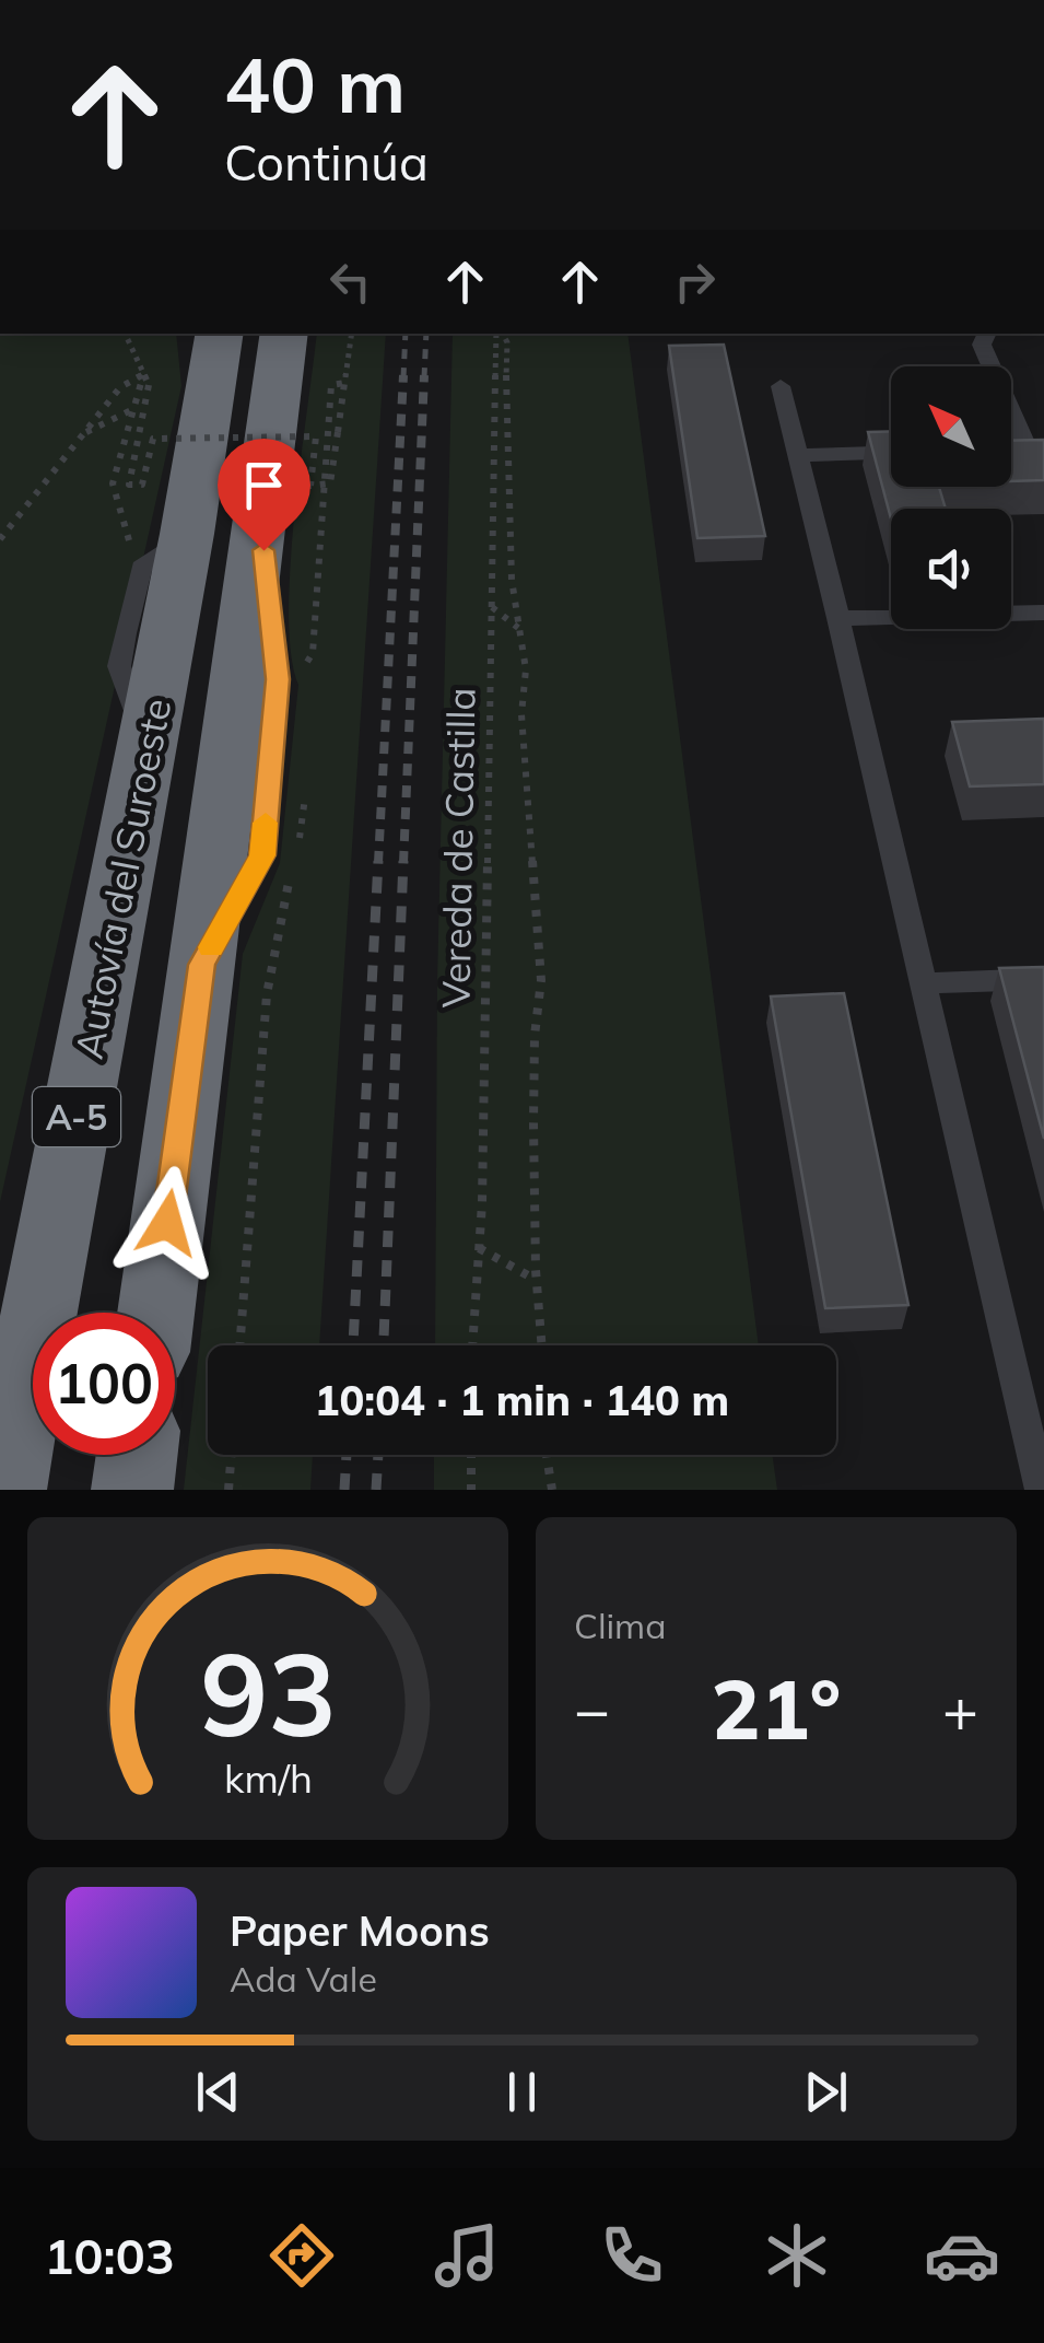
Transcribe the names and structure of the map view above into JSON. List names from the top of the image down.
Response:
{
  "streets": {
    "highway": ["Autovía del Suroeste", "A-5"],
    "path": ["Vereda de Castilla"]
  },
  "north": "top left",
  "page": {
    "turn": ["40 m", "Continúa"],
    "limit": "100",
    "trip": "10:04 · 1 min · 140 m",
    "tile": "Clima",
    "heat": ["−", "21°", "+"],
    "song": ["Paper Moons", "Ada Vale"],
    "tabs": "10:03",
    "gauge": ["93", "km/h"]
  }
}
